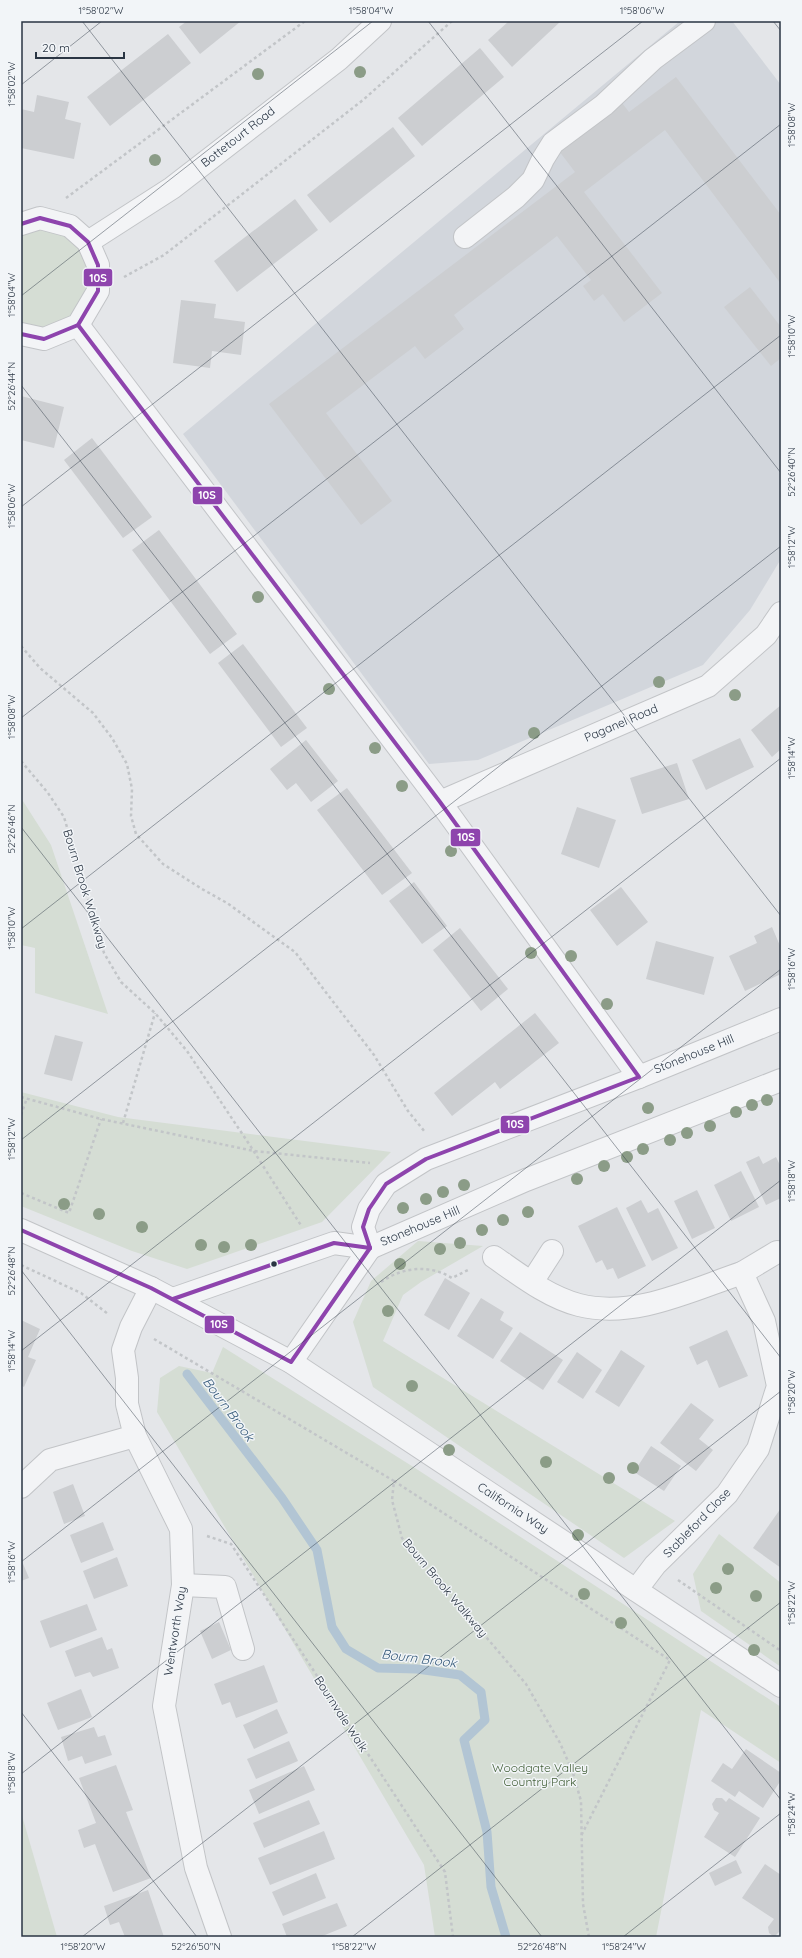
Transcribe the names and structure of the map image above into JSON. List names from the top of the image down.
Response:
{
  "streets": {
    "street": [
      "Bottetourt Road",
      "Paganel Road",
      "Stonehouse Hill",
      "California Way",
      "Stableford Close",
      "Wentworth Way"
    ],
    "path": ["Bourn Brook Walkway", "Bournvale Walk"]
  },
  "crossings": [
    ["Stonehouse Hill", "California Way"],
    ["California Way", "Stableford Close"],
    ["California Way", "Wentworth Way"],
    ["Wentworth Way", "Bournvale Walk"]
  ],
  "water": ["Bourn Brook"],
  "parks": ["Woodgate Valley Country Park"],
  "lines": ["transit line 10S"],
  "scale_bar": "20 m",
  "coordinates": [
    "1°58'02\"W",
    "1°58'04\"W",
    "1°58'06\"W",
    "1°58'08\"W",
    "1°58'10\"W",
    "52°26'44\"N",
    "52°26'40\"N",
    "1°58'12\"W",
    "1°58'14\"W",
    "52°26'46\"N",
    "1°58'16\"W",
    "1°58'18\"W",
    "52°26'48\"N",
    "1°58'20\"W",
    "1°58'22\"W",
    "1°58'24\"W",
    "52°26'50\"N"
  ]
}
